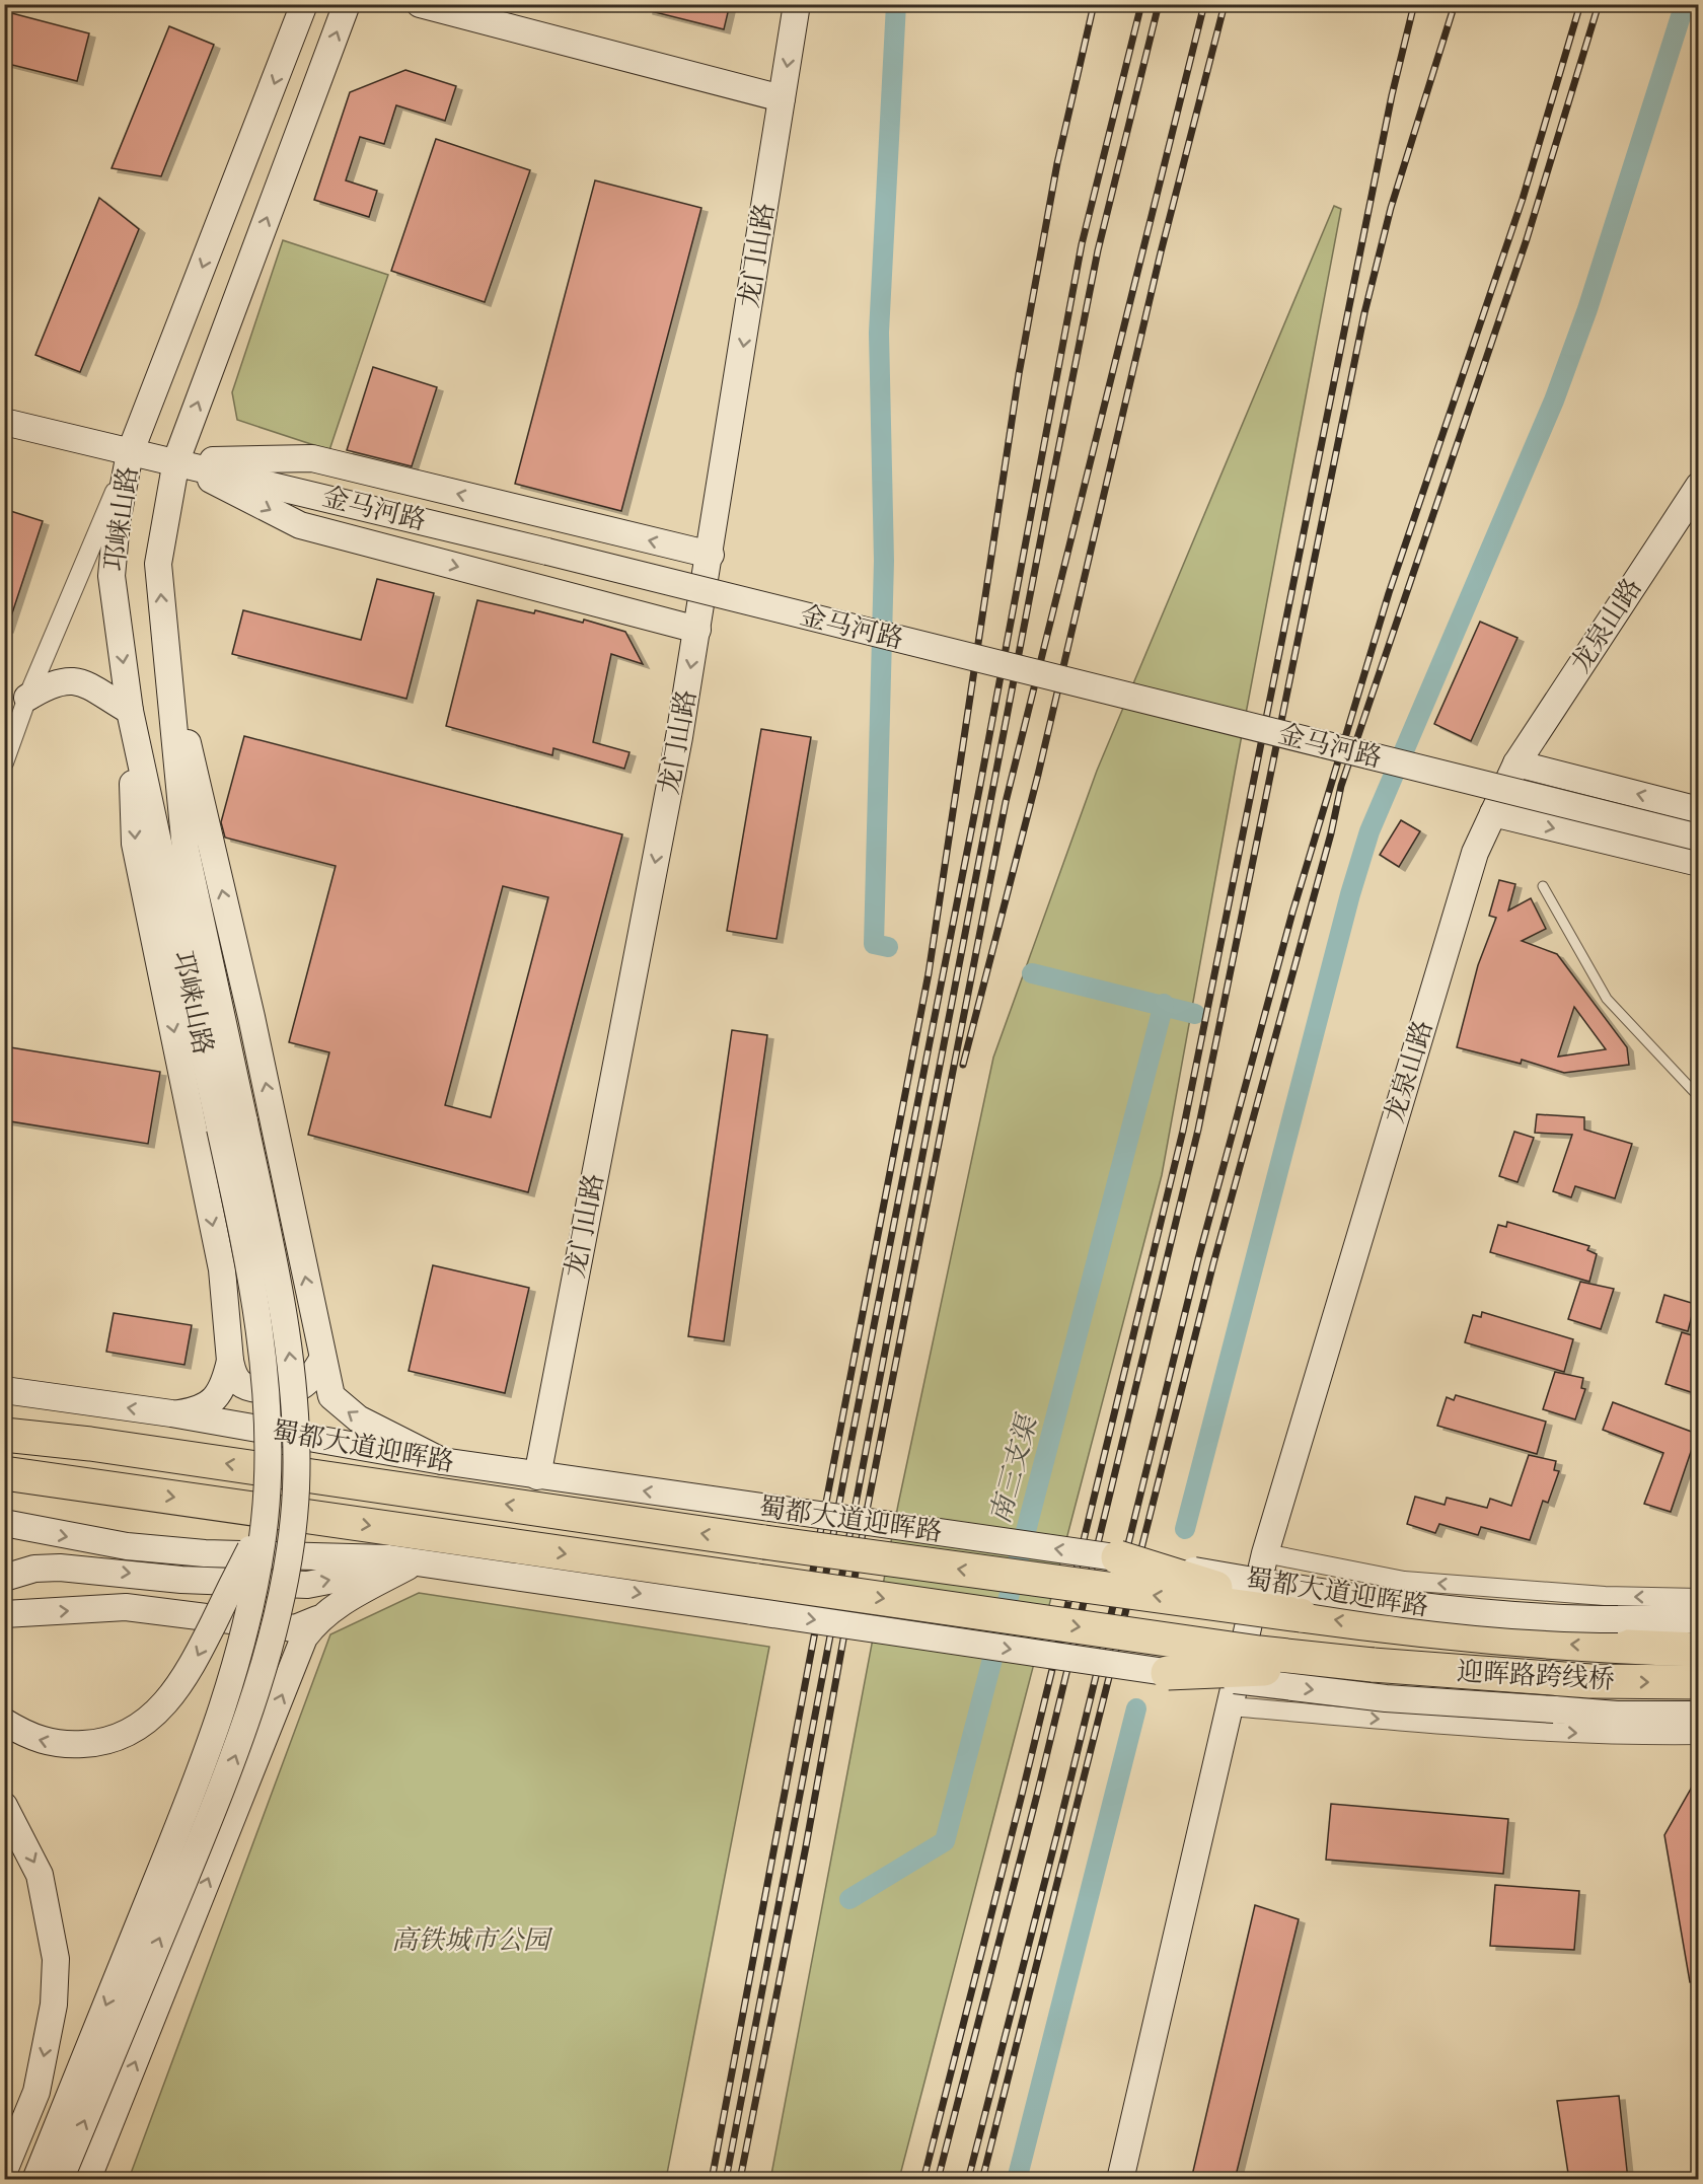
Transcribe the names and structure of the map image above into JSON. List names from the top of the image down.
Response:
{
  "streets": {
    "highway": ["蜀都大道迎晖路", "迎晖路跨线桥"],
    "street": [
      "龙门山路",
      "金马河路",
      "邛崃山路",
      "龙泉山路"
    ]
  },
  "crossings": [
    ["龙门山路", "蜀都大道迎晖路"],
    ["金马河路", "邛崃山路"],
    ["蜀都大道迎晖路", "迎晖路跨线桥"]
  ],
  "one_way": ["龙门山路"],
  "water": ["南三支渠"],
  "parks": ["高铁城市公园"]
}
